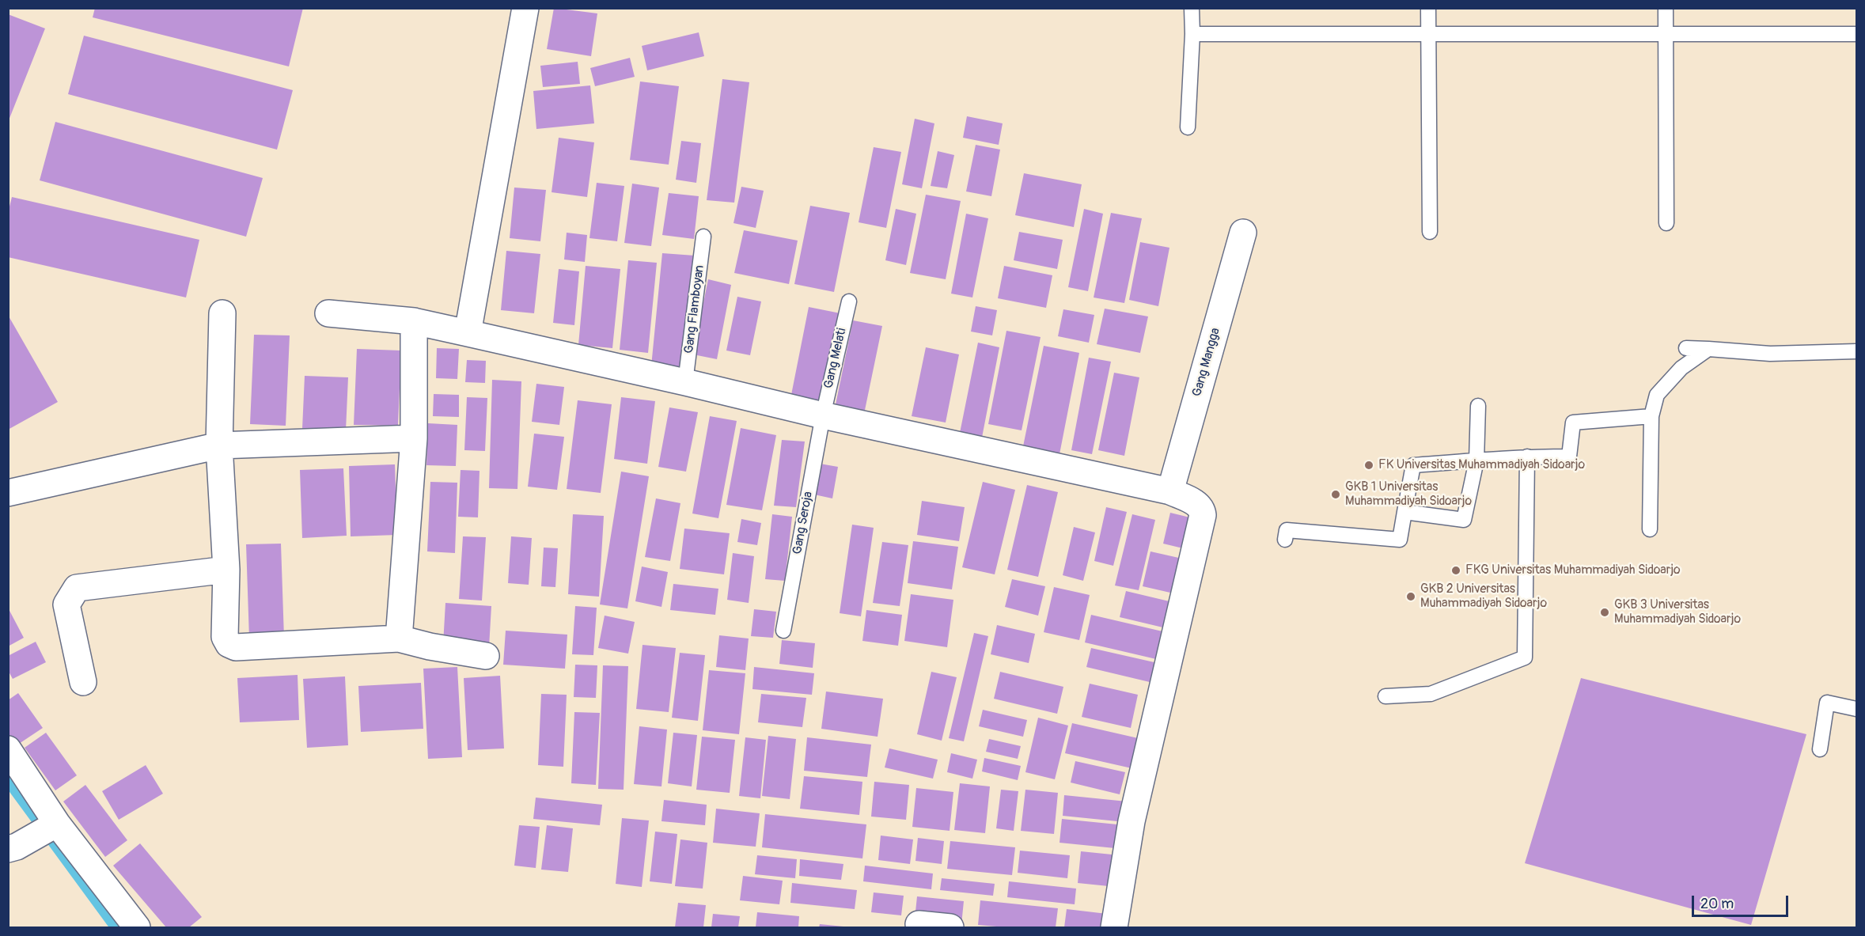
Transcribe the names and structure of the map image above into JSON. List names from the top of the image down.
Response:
{
  "streets": {
    "street": ["Gang Mangga"],
    "lane": ["Gang Flamboyan", "Gang Melati", "Gang Seroja"]
  },
  "crossings": [
    ["Gang Melati", "Gang Seroja"]
  ],
  "places": [
    "FK Universitas Muhammadiyah Sidoarjo",
    "GKB 1 Universitas Muhammadiyah Sidoarjo",
    "FKG Universitas Muhammadiyah Sidoarjo",
    "GKB 2 Universitas Muhammadiyah Sidoarjo",
    "GKB 3 Universitas Muhammadiyah Sidoarjo"
  ],
  "scale_bar": "20 m"
}
